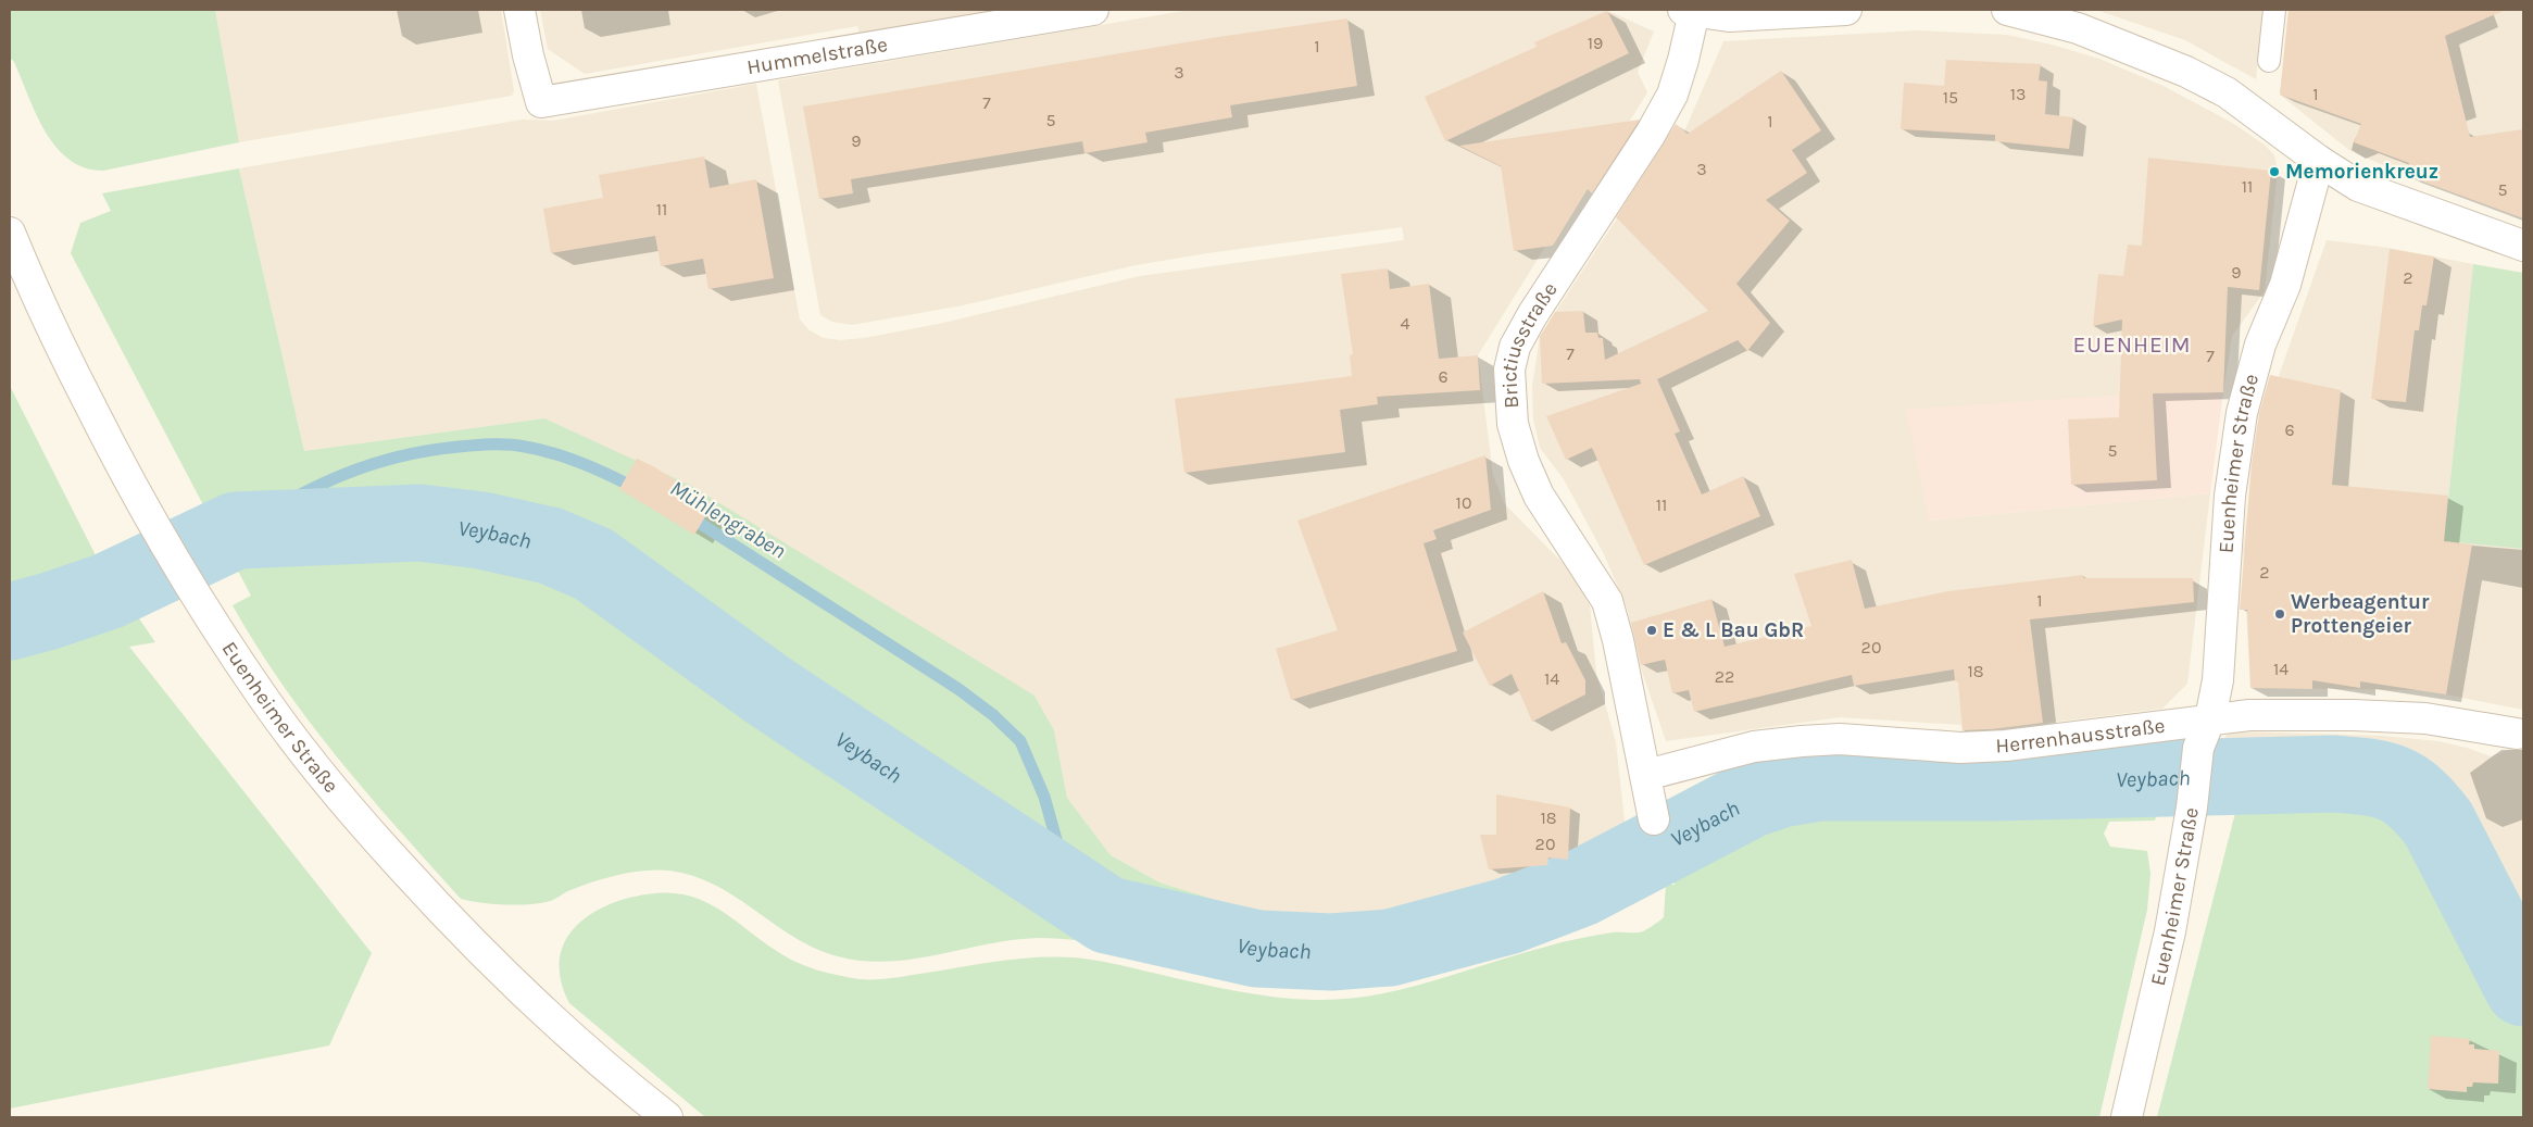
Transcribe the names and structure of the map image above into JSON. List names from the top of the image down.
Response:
{
  "streets": {
    "street": [
      "Hummelstraße",
      "Brictiusstraße",
      "Euenheimer Straße",
      "Herrenhausstraße"
    ]
  },
  "crossings": [
    ["Brictiusstraße", "Herrenhausstraße"],
    ["Euenheimer Straße", "Herrenhausstraße"]
  ],
  "districts": ["EUENHEIM"],
  "water": ["Mühlengraben", "Veybach"],
  "places": ["Memorienkreuz", "Werbeagentur Prottengeier", "E & L Bau GbR"],
  "house_numbers": [
    "19",
    "1",
    "3",
    "13",
    "1",
    "15",
    "7",
    "5",
    "1",
    "9",
    "3",
    "11",
    "5",
    "11",
    "9",
    "2",
    "4",
    "7",
    "7",
    "6",
    "6",
    "5",
    "10",
    "11",
    "2",
    "1",
    "20",
    "14",
    "18",
    "22",
    "14",
    "18",
    "20"
  ]
}
